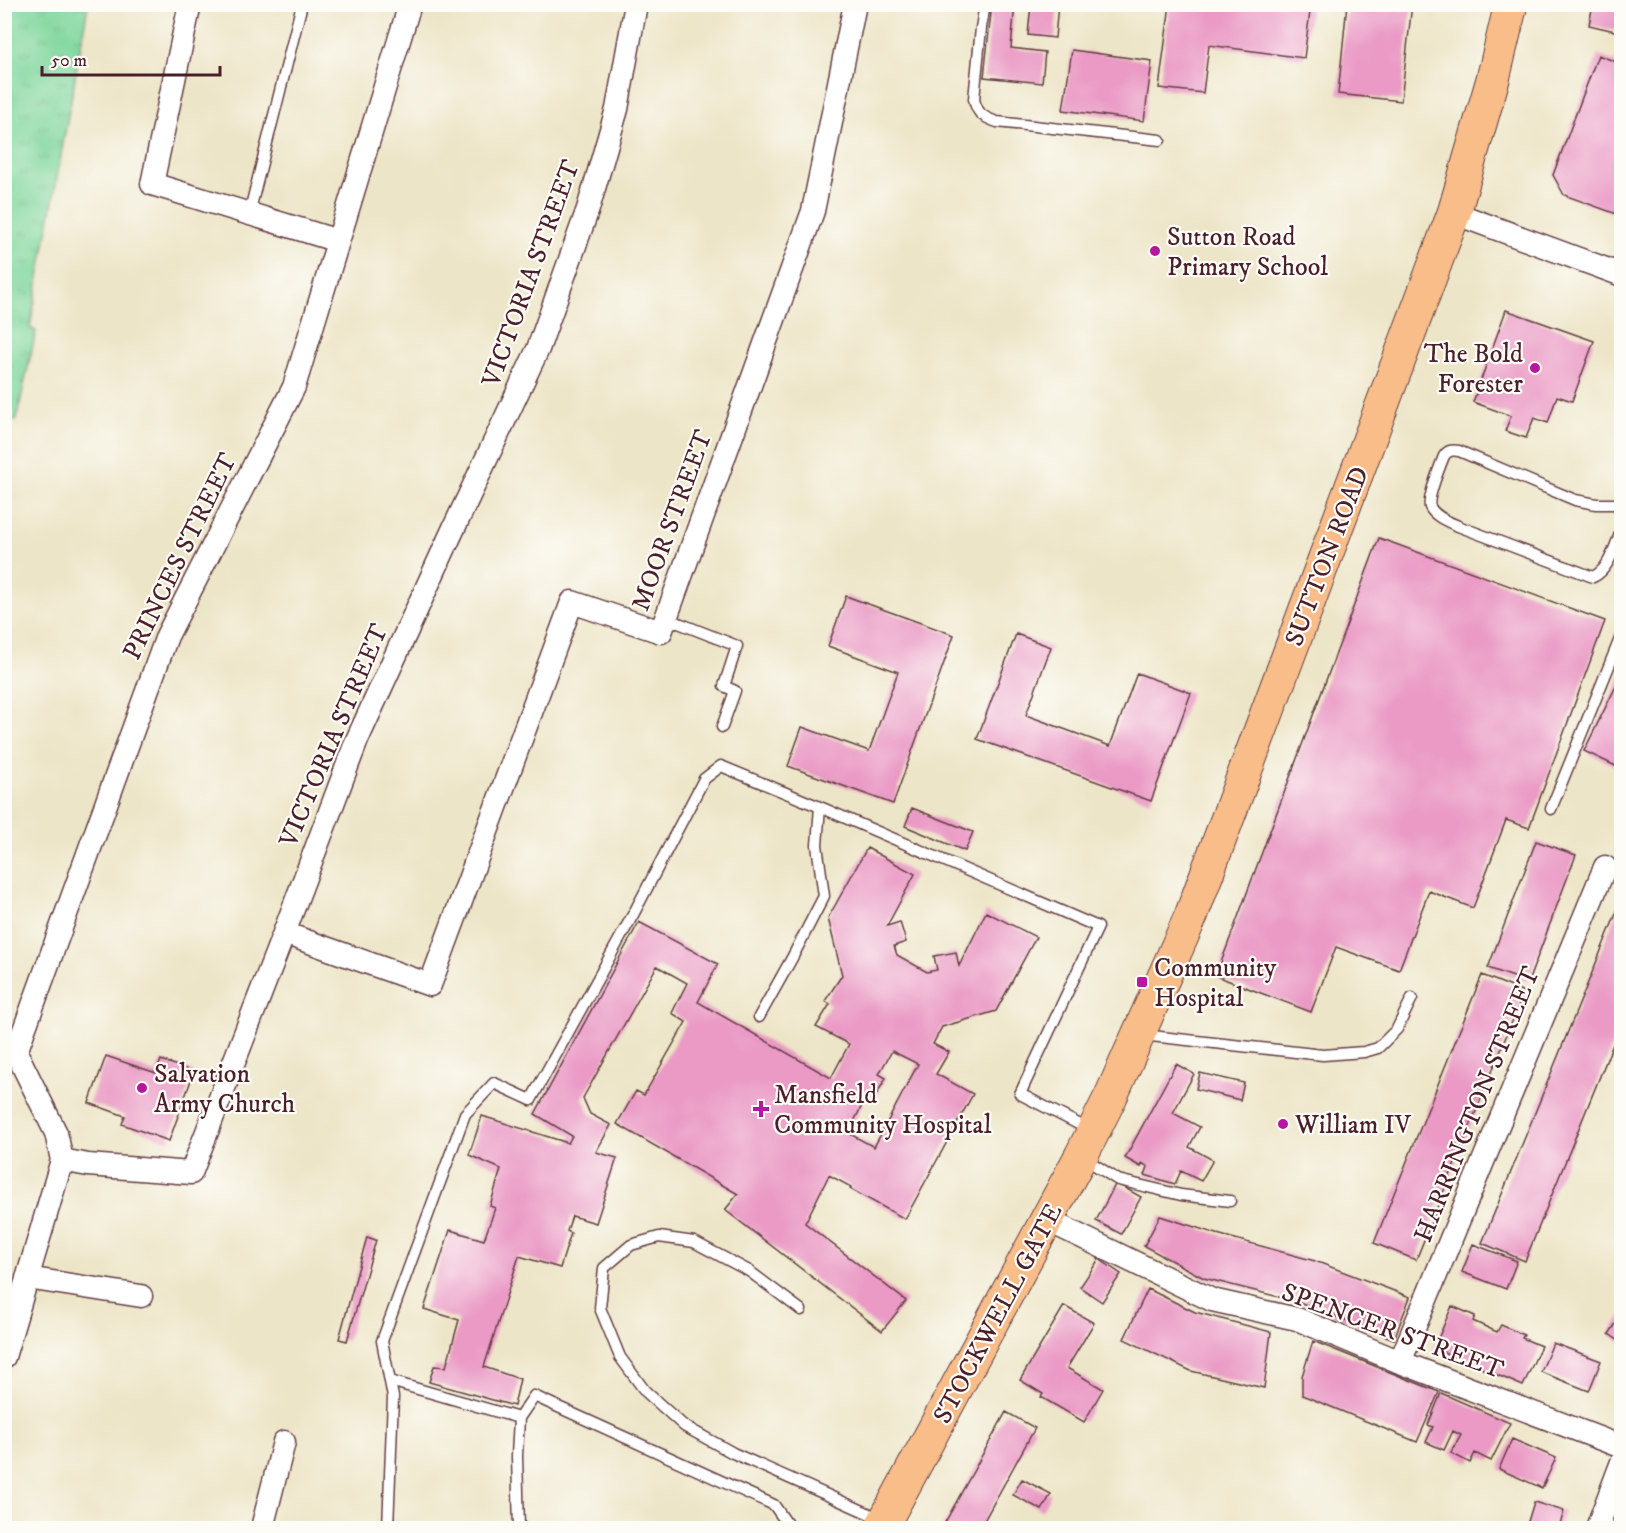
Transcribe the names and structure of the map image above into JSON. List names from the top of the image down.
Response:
{
  "streets": {
    "highway": ["SUTTON ROAD", "STOCKWELL GATE"],
    "street": [
      "VICTORIA STREET",
      "MOOR STREET",
      "PRINCES STREET",
      "HARRINGTON STREET",
      "SPENCER STREET"
    ]
  },
  "crossings": [
    ["VICTORIA STREET", "MOOR STREET"],
    ["VICTORIA STREET", "PRINCES STREET"],
    ["SUTTON ROAD", "STOCKWELL GATE"],
    ["HARRINGTON STREET", "SPENCER STREET"],
    ["STOCKWELL GATE", "SPENCER STREET"]
  ],
  "places": {
    "other": [
      "Sutton Road Primary School",
      "The Bold Forester",
      "Salvation Army Church",
      "William IV"
    ],
    "transit": ["Community Hospital"],
    "health": ["Mansfield Community Hospital"]
  },
  "scale_bar": "50 m"
}
